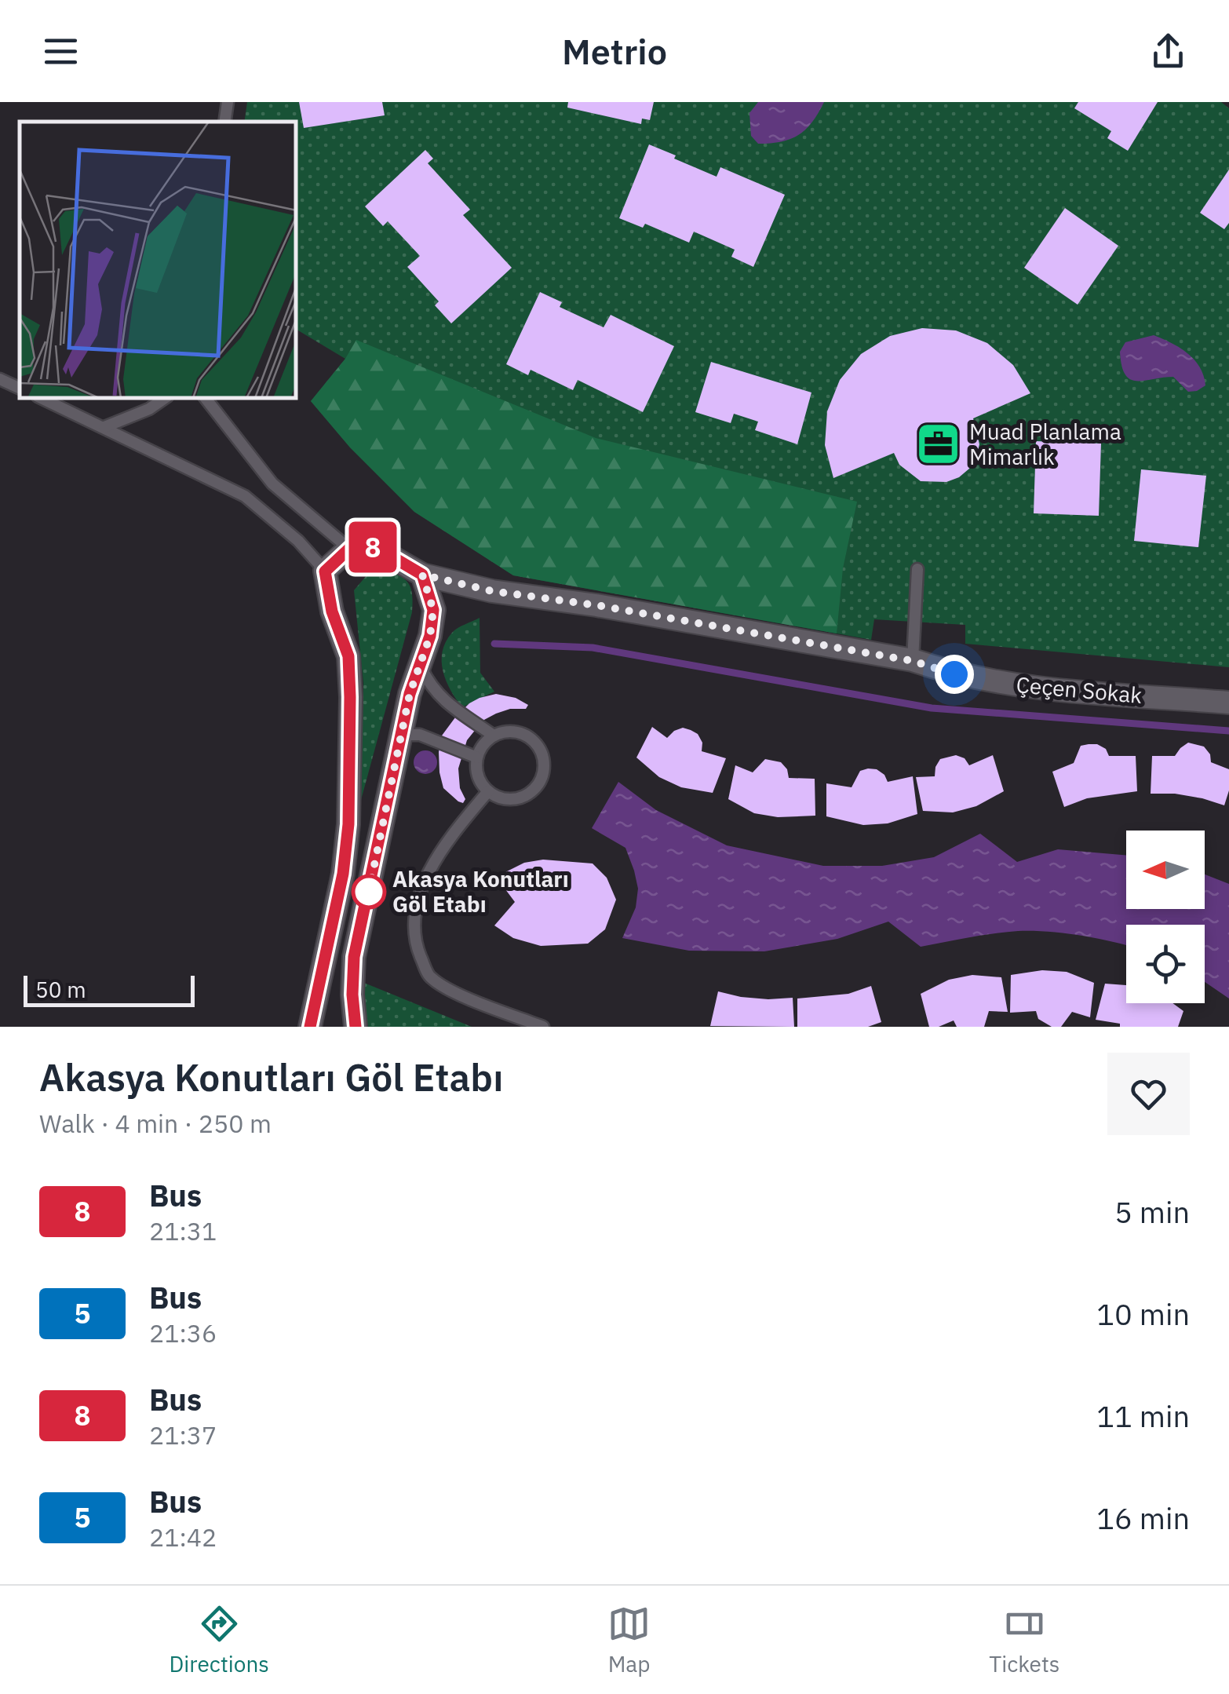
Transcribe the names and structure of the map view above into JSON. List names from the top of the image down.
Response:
{
  "streets": {
    "street": ["Çeçen Sokak"]
  },
  "places": {
    "office": ["Muad Planlama Mimarlık"],
    "other": ["Akasya Konutları Göl Etabı"]
  },
  "lines": ["bus line 8"],
  "scale_bar": "50 m",
  "north": "left",
  "page": {
    "header": "Metrio",
    "on_map": "8",
    "scale": "50 m",
    "heading": ["Akasya Konutları Göl Etabı", "Walk · 4 min · 250 m"],
    "list": [
      {
        "mark": "8",
        "name": "Bus",
        "note": "21:31",
        "value": "5 min"
      },
      {
        "mark": "5",
        "name": "Bus",
        "note": "21:36",
        "value": "10 min"
      },
      {
        "mark": "8",
        "name": "Bus",
        "note": "21:37",
        "value": "11 min"
      },
      {
        "mark": "5",
        "name": "Bus",
        "note": "21:42",
        "value": "16 min"
      }
    ],
    "tabs": ["Directions", "Map", "Tickets"]
  }
}
